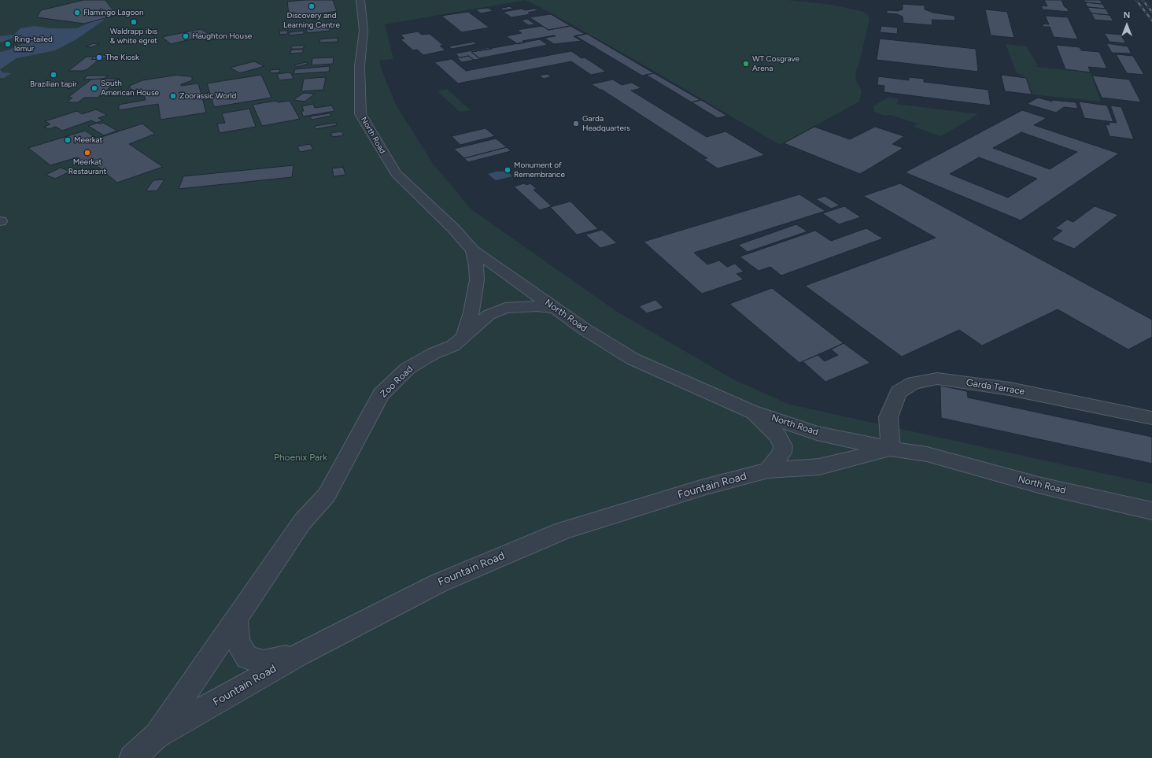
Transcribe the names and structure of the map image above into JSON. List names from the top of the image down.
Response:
{
  "streets": {
    "street": [
      "North Road",
      "Zoo Road",
      "Garda Terrace",
      "Fountain Road"
    ]
  },
  "crossings": [
    ["North Road", "Zoo Road"],
    ["North Road", "Garda Terrace"],
    ["North Road", "Fountain Road"],
    ["Zoo Road", "Fountain Road"],
    ["Garda Terrace", "Fountain Road"]
  ],
  "parks": ["Phoenix Park"],
  "places": [
    "Discovery and Learning Centre",
    "Flamingo Lagoon",
    "Waldrapp ibis & white egret",
    "Haughton House",
    "Ring-tailed lemur",
    "The Kiosk",
    "WT Cosgrave Arena",
    "Brazilian tapir",
    "South American House",
    "Zoorassic World",
    "Garda Headquarters",
    "Meerkat",
    "Meerkat Restaurant",
    "Monument of Remembrance"
  ],
  "north": "top"
}
